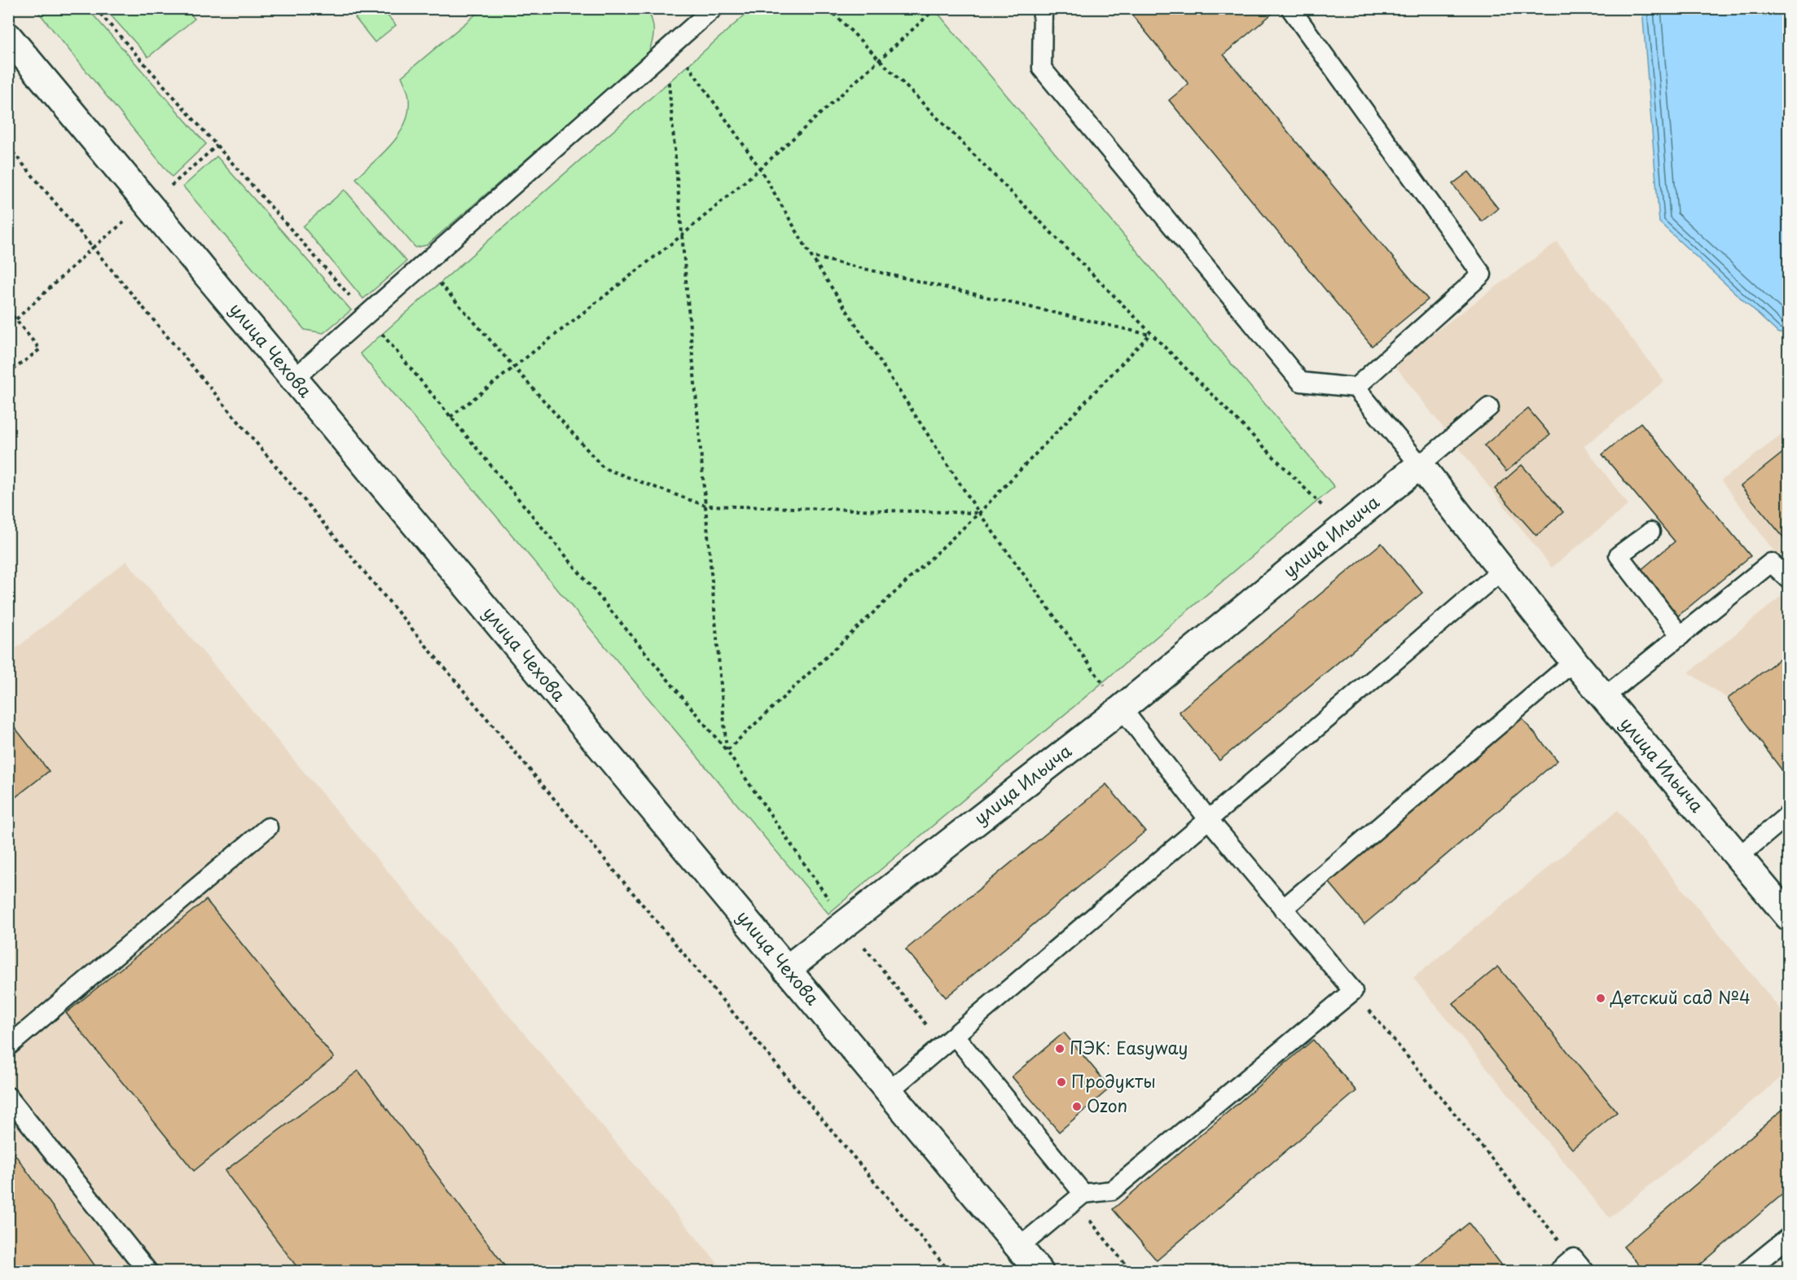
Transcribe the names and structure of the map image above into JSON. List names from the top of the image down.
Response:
{
  "streets": {
    "main road": ["улица Чехова", "улица Ильича"]
  },
  "crossings": [
    ["улица Чехова", "улица Ильича"]
  ],
  "places": [
    "Детский сад №4",
    "ПЭК: Easyway",
    "Продукты",
    "Ozon"
  ]
}
